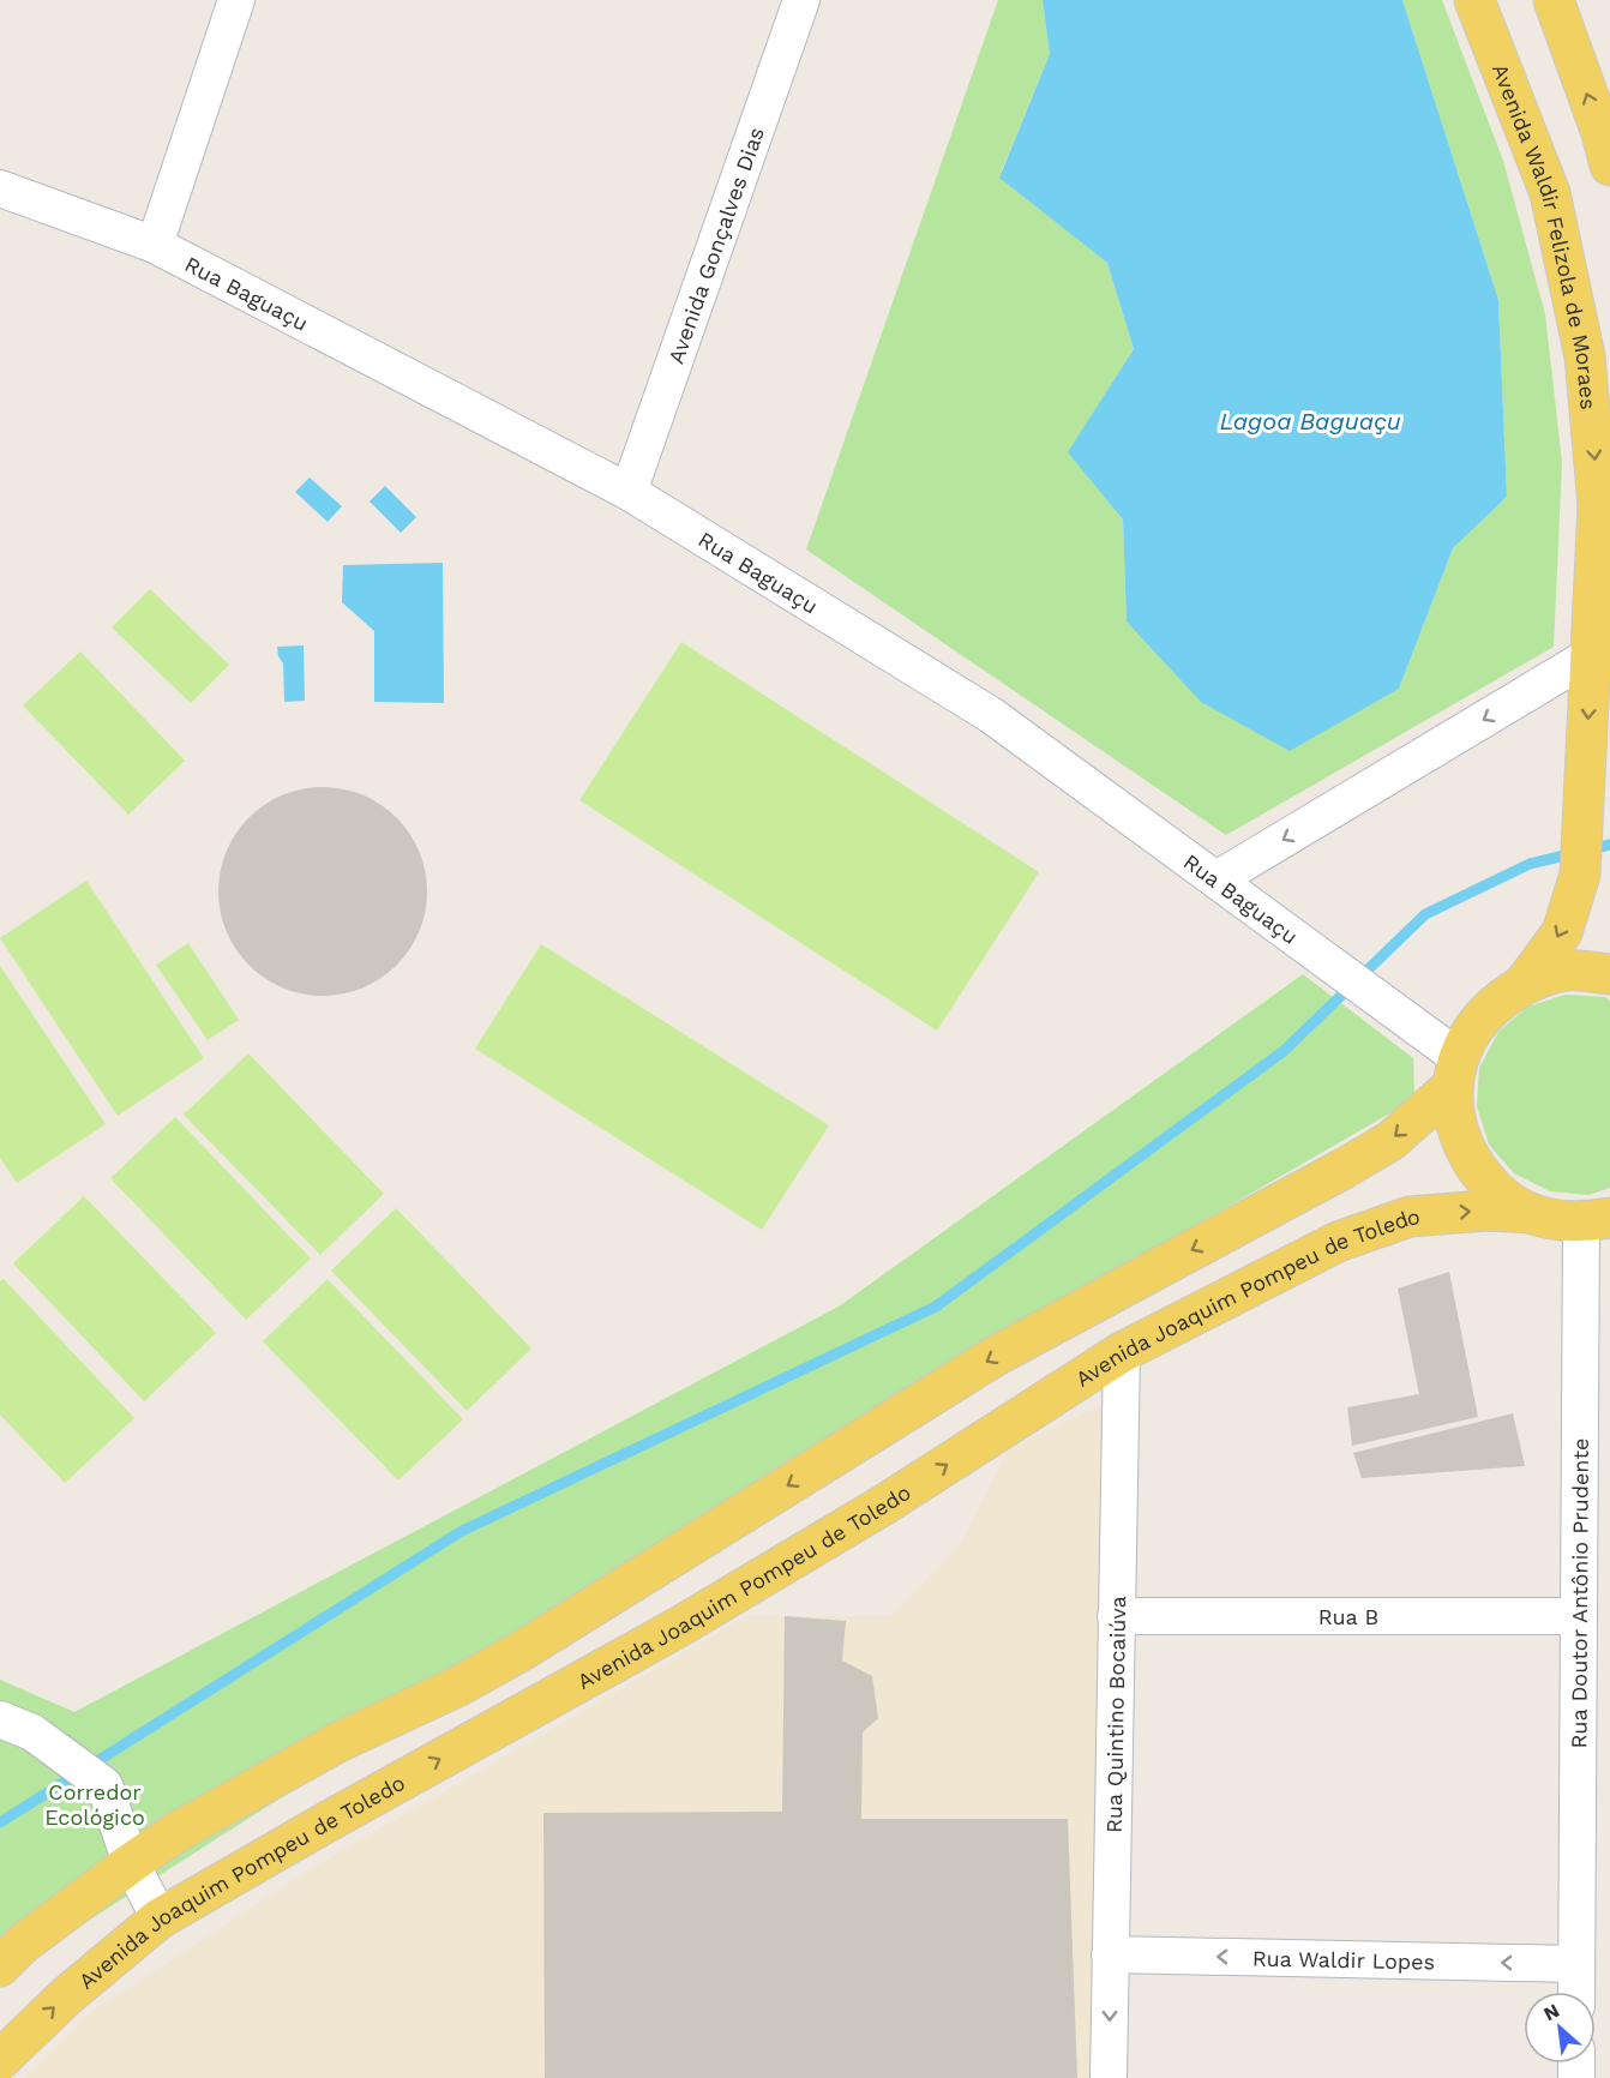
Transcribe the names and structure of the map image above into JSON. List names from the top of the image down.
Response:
{
  "streets": {
    "main road": ["Avenida Waldir Felizola de Moraes", "Avenida Joaquim Pompeu de Toledo"],
    "street": [
      "Avenida Gonçalves Dias",
      "Rua Baguaçu",
      "Rua Doutor Antônio Prudente",
      "Rua B",
      "Rua Quintino Bocaiúva",
      "Rua Waldir Lopes"
    ]
  },
  "crossings": [
    ["Avenida Gonçalves Dias", "Rua Baguaçu"],
    ["Avenida Joaquim Pompeu de Toledo", "Rua Quintino Bocaiúva"],
    ["Rua Doutor Antônio Prudente", "Rua B"],
    ["Rua Doutor Antônio Prudente", "Rua Waldir Lopes"],
    ["Rua B", "Rua Quintino Bocaiúva"],
    ["Rua Quintino Bocaiúva", "Rua Waldir Lopes"]
  ],
  "one_way": ["Avenida Waldir Felizola de Moraes", "Rua Waldir Lopes"],
  "water": ["Lagoa Baguaçu"],
  "parks": ["Corredor Ecológico"],
  "north": "top left"
}
